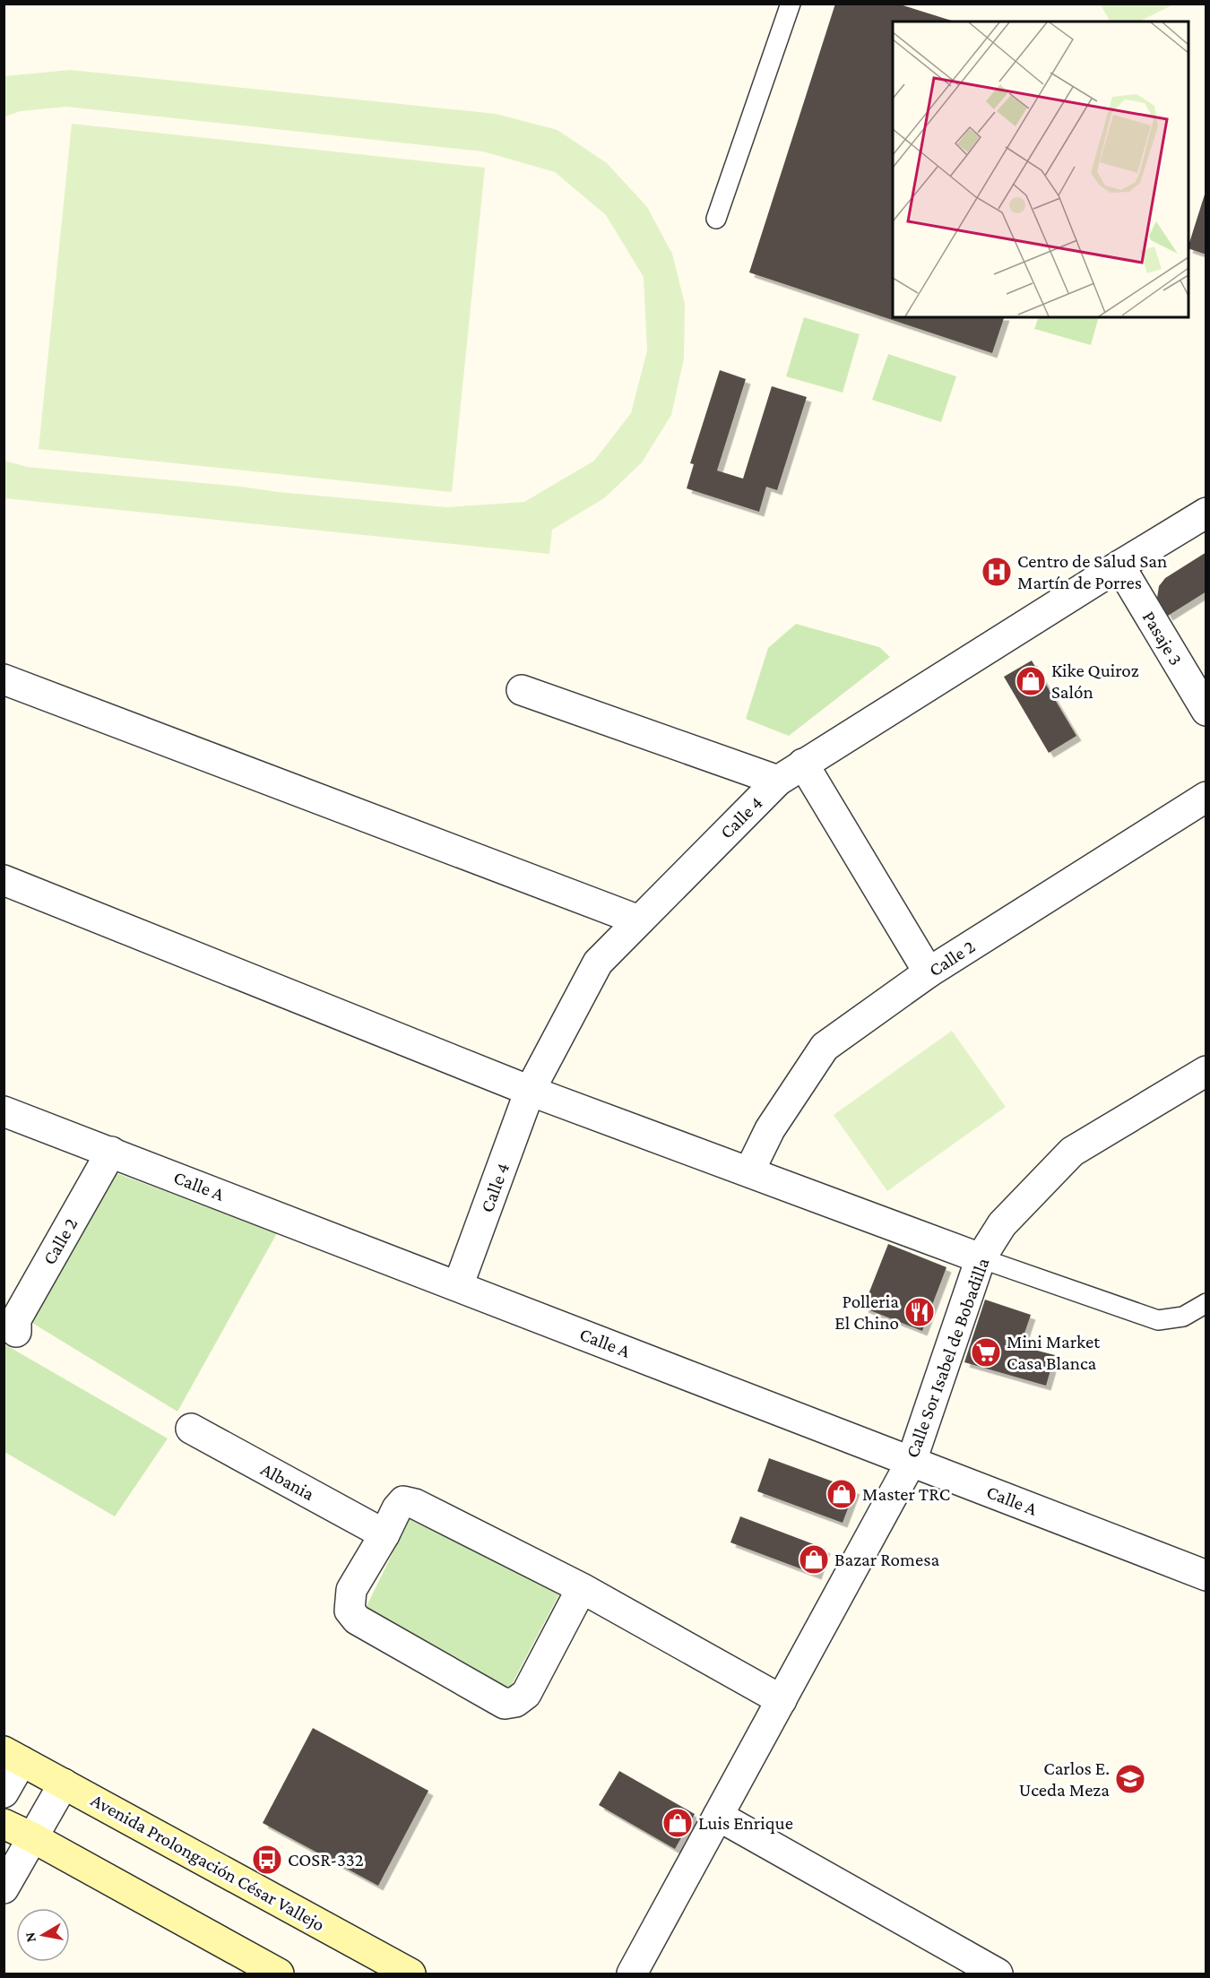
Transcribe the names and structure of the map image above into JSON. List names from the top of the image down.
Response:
{
  "streets": {
    "main road": ["Avenida Prolongación César Vallejo"],
    "street": [
      "Pasaje 3",
      "Calle 4",
      "Calle 2",
      "Calle A",
      "Calle Sor Isabel de Bobadilla",
      "Albania"
    ]
  },
  "crossings": [
    ["Pasaje 3", "Calle 4"],
    ["Calle 4", "Calle A"],
    ["Calle 2", "Calle A"],
    ["Calle A", "Calle Sor Isabel de Bobadilla"]
  ],
  "places": {
    "hospital": ["Centro de Salud San Martín de Porres"],
    "shop": [
      "Kike Quiroz Salón",
      "Master TRC",
      "Bazar Romesa",
      "Luis Enrique"
    ],
    "restaurant": ["Polleria El Chino"],
    "supermarket": ["Mini Market Casa Blanca"],
    "school or university": ["Carlos E. Uceda Meza"],
    "bus stop": ["COSR-332"]
  },
  "north": "left"
}
